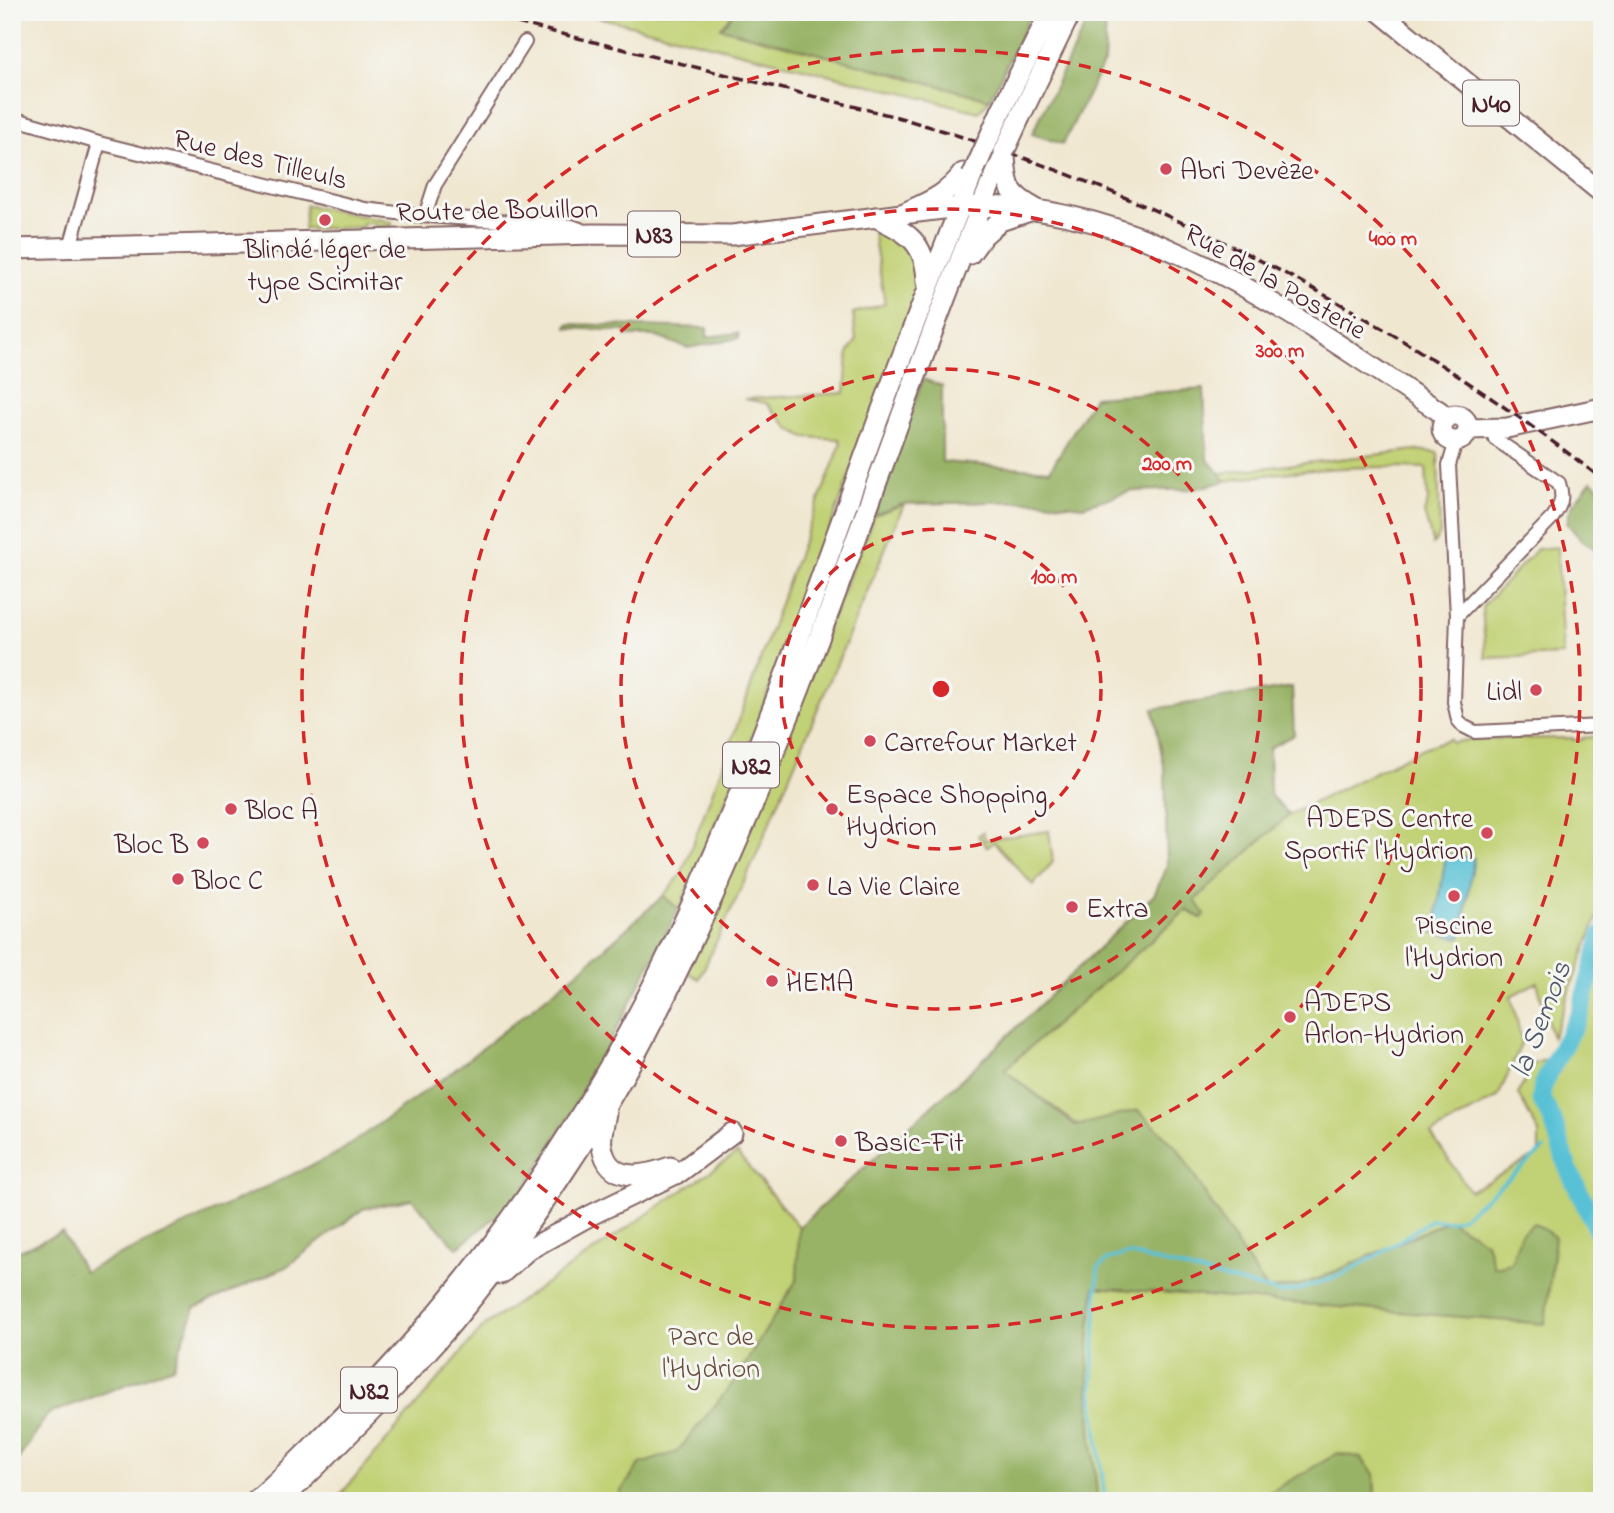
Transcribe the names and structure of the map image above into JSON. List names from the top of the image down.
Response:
{
  "streets": {
    "main road": [
      "N40",
      "Route de Bouillon",
      "N83",
      "Rue de la Posterie",
      "N82"
    ],
    "street": ["Rue des Tilleuls"]
  },
  "crossings": [
    ["Rue des Tilleuls", "Route de Bouillon"],
    ["Route de Bouillon", "Rue de la Posterie"],
    ["Route de Bouillon", "N82"],
    ["Rue de la Posterie", "N82"]
  ],
  "water": ["la Semois"],
  "parks": ["Parc de l'Hydrion"],
  "places": [
    "Abri Devèze",
    "Blindé léger de type Scimitar",
    "Lidl",
    "Carrefour Market",
    "Bloc A",
    "Espace Shopping Hydrion",
    "ADEPS Centre Sportif l'Hydrion",
    "Bloc B",
    "Bloc C",
    "La Vie Claire",
    "Piscine l'Hydrion",
    "Extra",
    "HEMA",
    "ADEPS Arlon-Hydrion",
    "Basic-Fit"
  ],
  "rings": [
    "400 m",
    "300 m",
    "200 m",
    "100 m"
  ]
}
